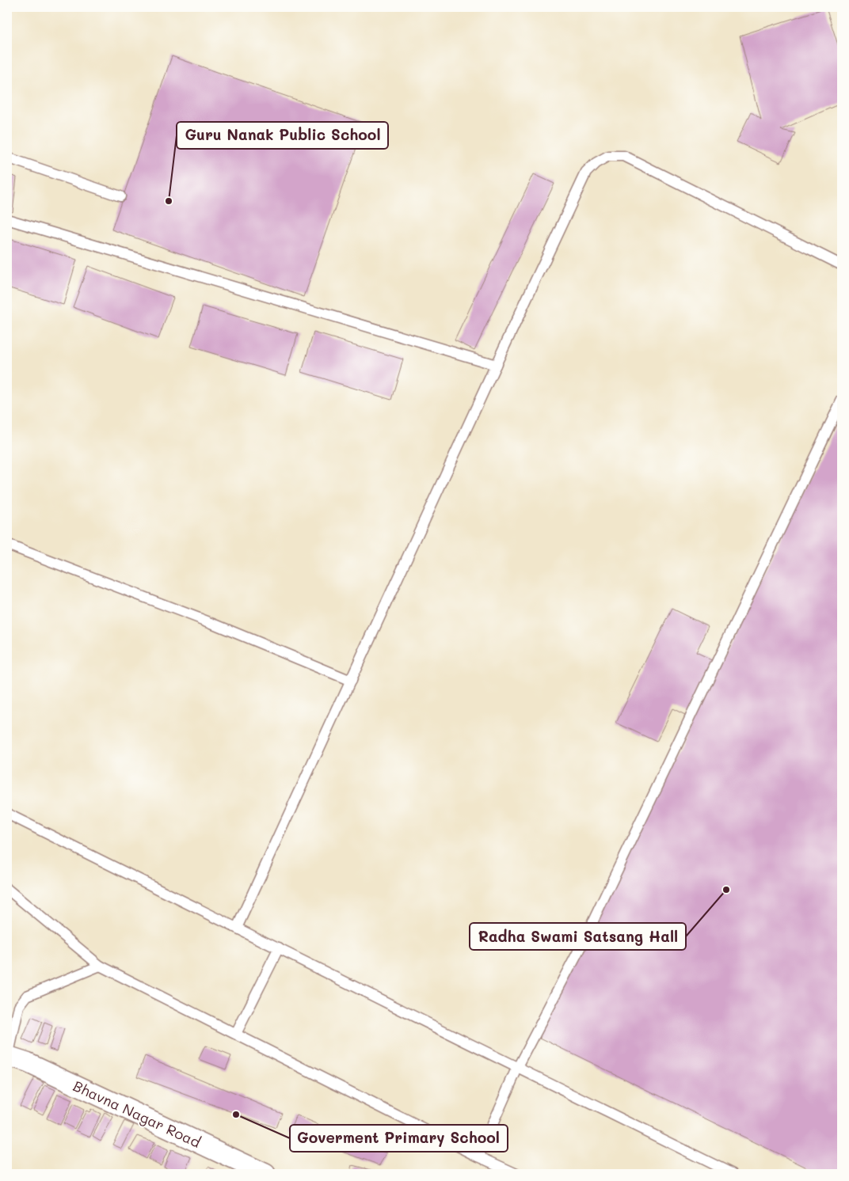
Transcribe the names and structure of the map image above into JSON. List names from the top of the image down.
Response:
{
  "streets": {
    "street": ["Bhavna Nagar Road"]
  },
  "places": ["Guru Nanak Public School", "Radha Swami Satsang Hall", "Goverment Primary School"]
}
